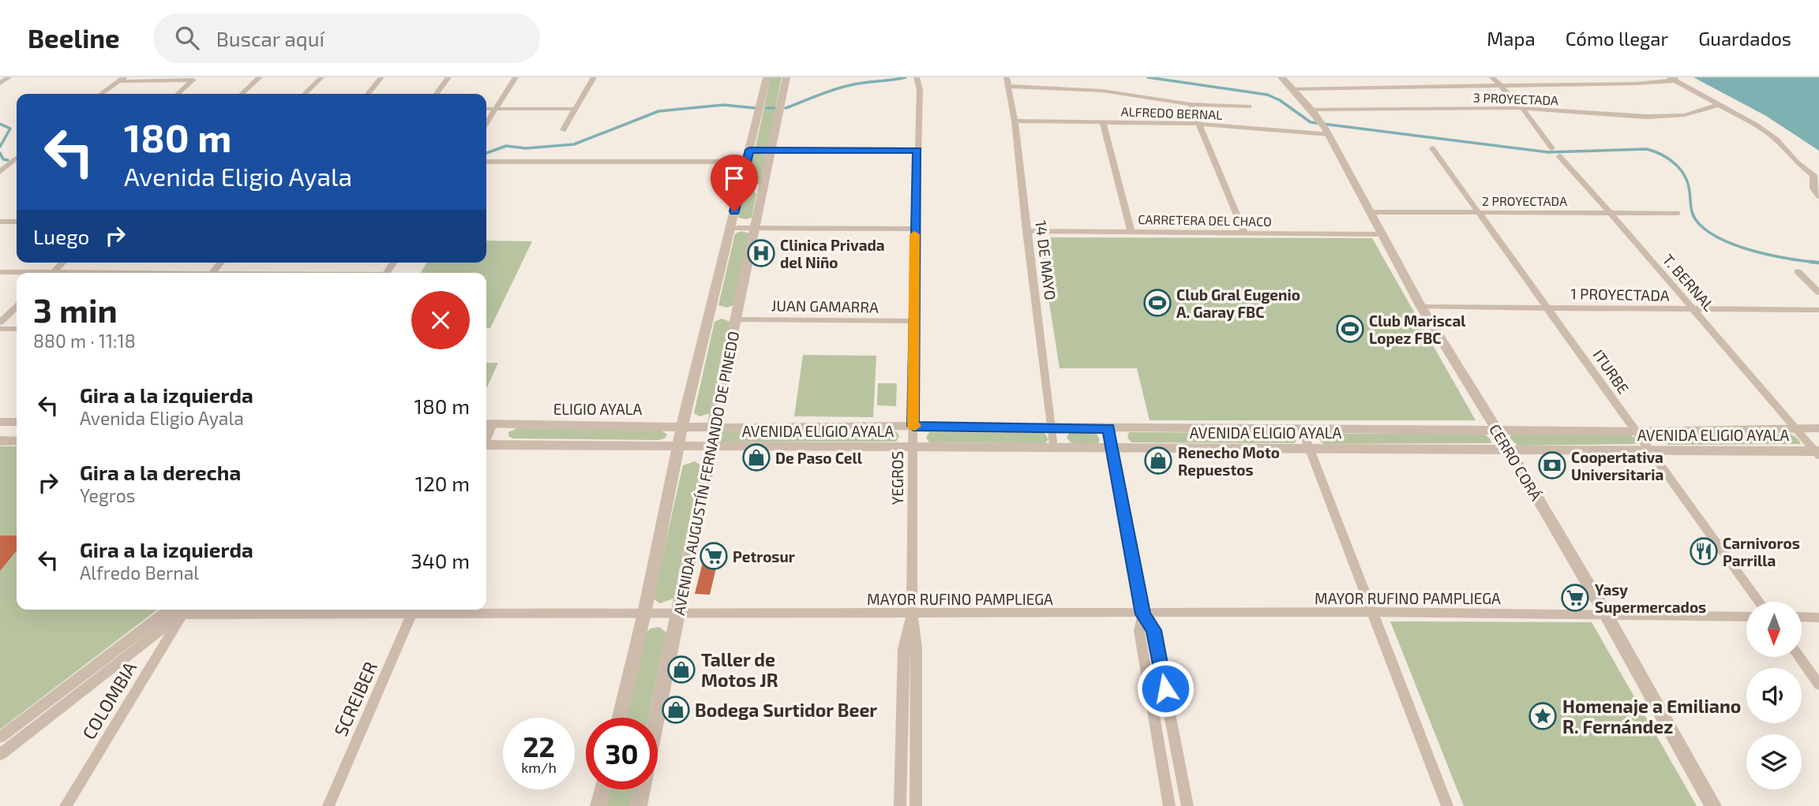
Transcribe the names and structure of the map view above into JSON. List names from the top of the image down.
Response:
{
  "streets": {
    "street": [
      "3 PROYECTADA",
      "ALFREDO BERNAL",
      "2 PROYECTADA",
      "CARRETERA DEL CHACO",
      "14 DE MAYO",
      "T. BERNAL",
      "1 PROYECTADA",
      "JUAN GAMARRA",
      "ITURBE",
      "ELIGIO AYALA",
      "AVENIDA ELIGIO AYALA",
      "CERRO CORÁ",
      "AVENIDA AUGUSTÍN FERNANDO DE PINEDO",
      "YEGROS",
      "MAYOR RUFINO PAMPLIEGA",
      "SCREIBER",
      "COLOMBIA"
    ]
  },
  "crossings": [
    ["3 PROYECTADA", "CERRO CORÁ"],
    ["ALFREDO BERNAL", "14 DE MAYO"],
    ["ALFREDO BERNAL", "CERRO CORÁ"],
    ["2 PROYECTADA", "T. BERNAL"],
    ["2 PROYECTADA", "ITURBE"],
    ["2 PROYECTADA", "CERRO CORÁ"],
    ["CARRETERA DEL CHACO", "14 DE MAYO"],
    ["CARRETERA DEL CHACO", "CERRO CORÁ"],
    ["14 DE MAYO", "AVENIDA ELIGIO AYALA"],
    ["T. BERNAL", "1 PROYECTADA"],
    ["T. BERNAL", "AVENIDA ELIGIO AYALA"],
    ["1 PROYECTADA", "ITURBE"],
    ["1 PROYECTADA", "CERRO CORÁ"],
    ["JUAN GAMARRA", "AVENIDA AUGUSTÍN FERNANDO DE PINEDO"],
    ["JUAN GAMARRA", "YEGROS"],
    ["ITURBE", "AVENIDA ELIGIO AYALA"],
    ["ELIGIO AYALA", "AVENIDA ELIGIO AYALA"],
    ["ELIGIO AYALA", "AVENIDA AUGUSTÍN FERNANDO DE PINEDO"],
    ["AVENIDA ELIGIO AYALA", "CERRO CORÁ"],
    ["AVENIDA ELIGIO AYALA", "AVENIDA AUGUSTÍN FERNANDO DE PINEDO"],
    ["AVENIDA ELIGIO AYALA", "YEGROS"],
    ["CERRO CORÁ", "MAYOR RUFINO PAMPLIEGA"],
    ["AVENIDA AUGUSTÍN FERNANDO DE PINEDO", "MAYOR RUFINO PAMPLIEGA"],
    ["YEGROS", "MAYOR RUFINO PAMPLIEGA"],
    ["MAYOR RUFINO PAMPLIEGA", "SCREIBER"]
  ],
  "places": {
    "hospital": ["Clinica Privada del Niño"],
    "sports": ["Club Gral Eugenio A. Garay FBC", "Club Mariscal Lopez FBC"],
    "shop": [
      "De Paso Cell",
      "Renecho Moto Repuestos",
      "Taller de Motos JR",
      "Bodega Surtidor Beer"
    ],
    "bank": ["Coopertativa Universitaria"],
    "restaurant": ["Carnivoros Parrilla"],
    "supermarket": ["Petrosur", "Yasy Supermercados"],
    "place": ["Homenaje a Emiliano R. Fernández"]
  },
  "north": "bottom",
  "page": {
    "header": "Beeline",
    "search": "Buscar aquí",
    "nav": ["Mapa", "Cómo llegar", "Guardados"],
    "turn": ["180 m", "Avenida Eligio Ayala"],
    "then": "Luego",
    "heading": ["3 min", "880 m · 11:18"],
    "list": [
      {
        "name": "Gira a la izquierda",
        "note": "Avenida Eligio Ayala",
        "value": "180 m"
      },
      {
        "name": "Gira a la derecha",
        "note": "Yegros",
        "value": "120 m"
      },
      {
        "name": "Gira a la izquierda",
        "note": "Alfredo Bernal",
        "value": "340 m"
      }
    ],
    "speed": "22 km/h",
    "limit": "30"
  }
}
